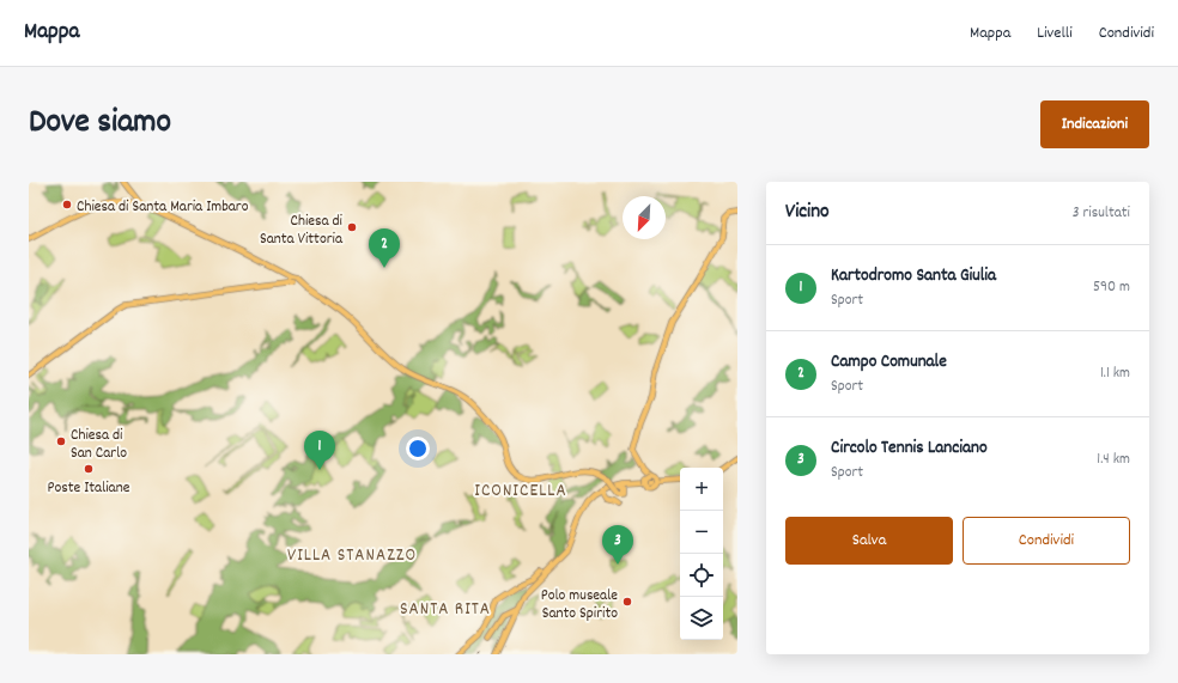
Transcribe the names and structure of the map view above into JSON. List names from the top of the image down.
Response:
{
  "districts": ["ICONICELLA", "VILLA STANAZZO", "SANTA RITA"],
  "places": [
    "Chiesa di Santa Maria Imbaro",
    "Chiesa di Santa Vittoria",
    "Chiesa di San Carlo",
    "Poste Italiane",
    "Polo museale Santo Spirito"
  ],
  "north": "bottom left",
  "page": {
    "header": "Mappa",
    "nav": ["Mappa", "Livelli", "Condividi"],
    "title": "Dove siamo",
    "buttons": [
      "Indicazioni",
      ["Salva", "Condividi"]
    ],
    "heading": ["Vicino", "3 risultati"],
    "pins": ["2", "1", "3"],
    "list": [
      {
        "mark": "1",
        "name": "Kartodromo Santa Giulia",
        "note": "Sport",
        "value": "590 m"
      },
      {
        "mark": "2",
        "name": "Campo Comunale",
        "note": "Sport",
        "value": "1.1 km"
      },
      {
        "mark": "3",
        "name": "Circolo Tennis Lanciano",
        "note": "Sport",
        "value": "1.4 km"
      }
    ],
    "map_buttons": ["+", "−"]
  }
}
